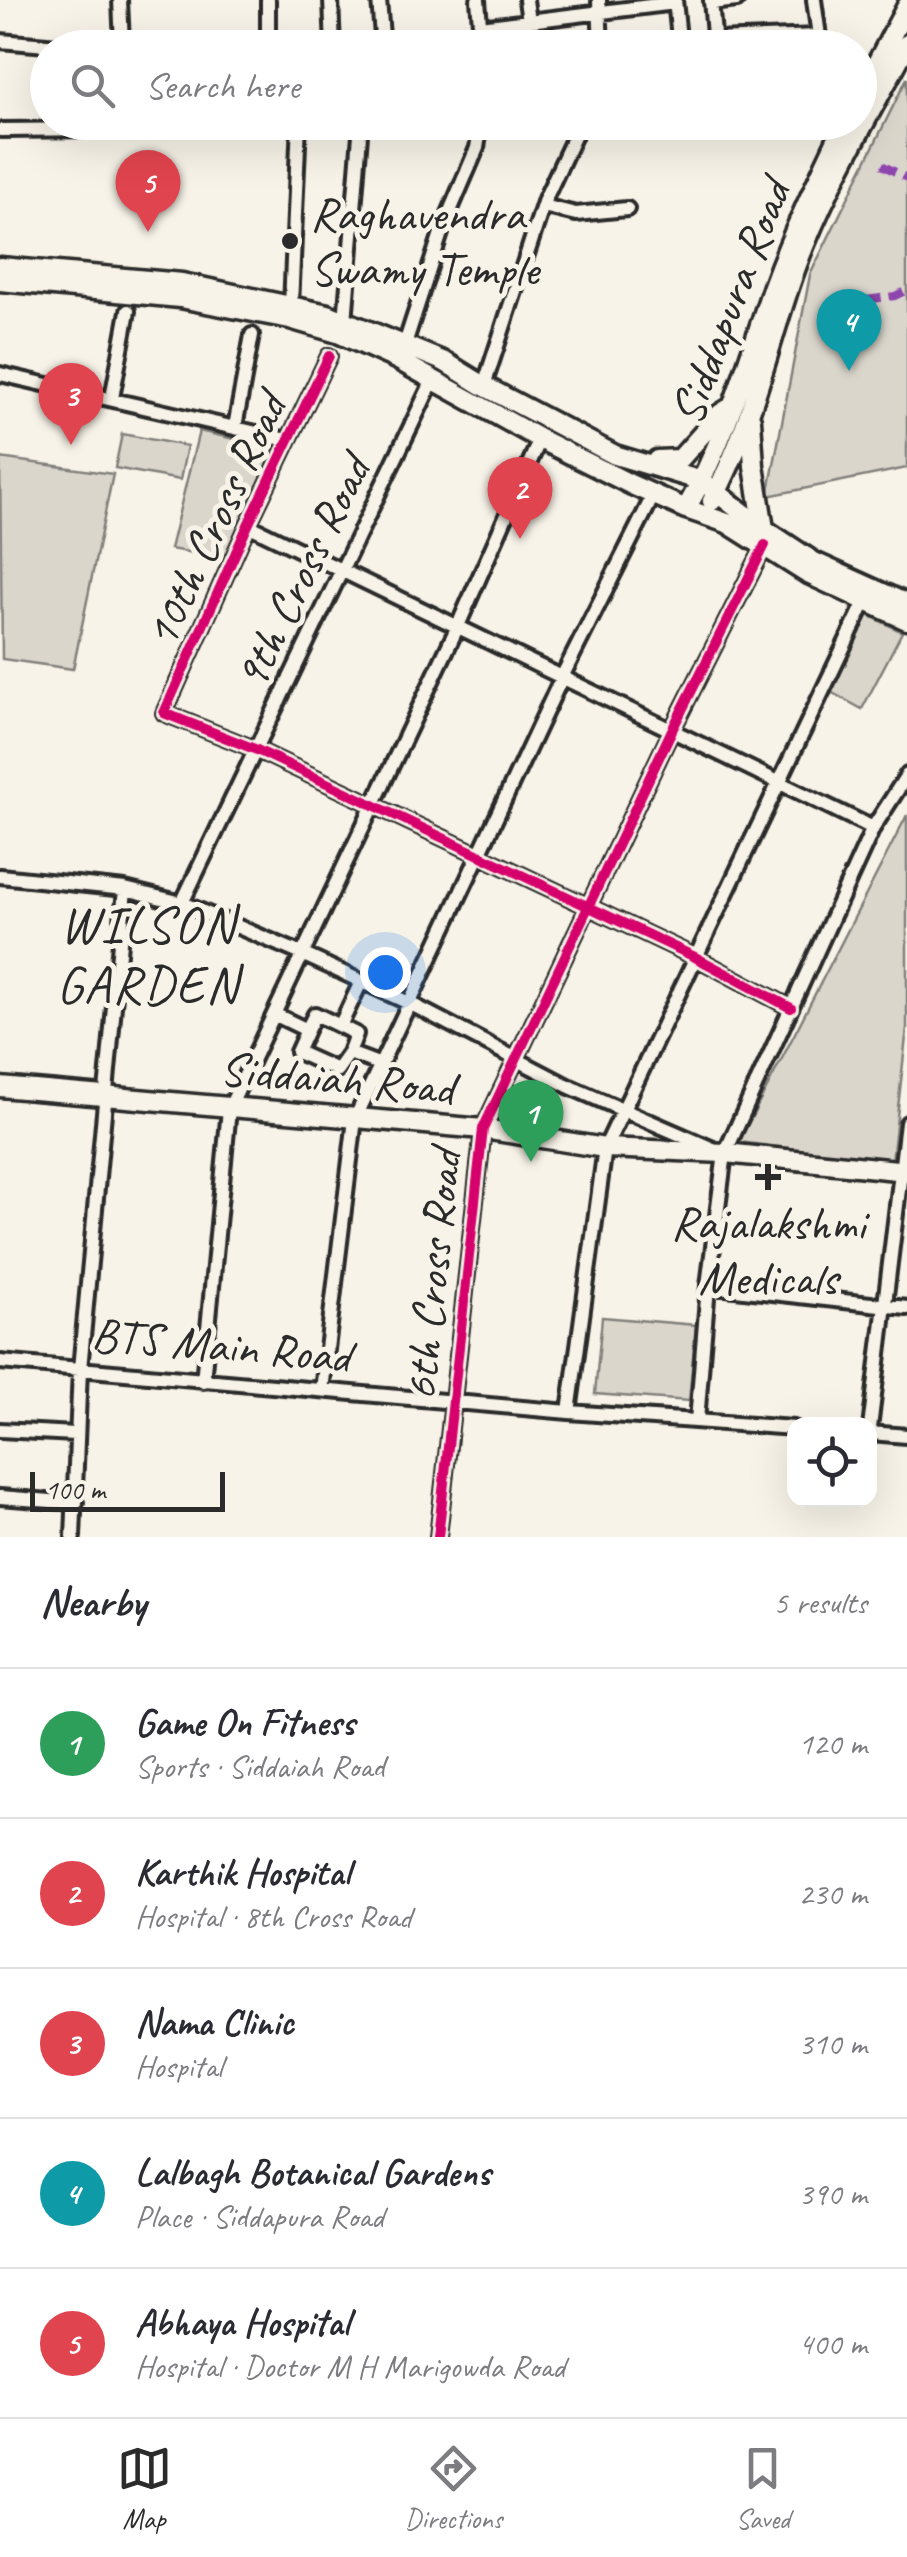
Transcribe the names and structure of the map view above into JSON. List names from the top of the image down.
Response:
{
  "streets": {
    "main road": ["Siddapura Road", "Siddaiah Road"],
    "street": [
      "10th Cross Road",
      "9th Cross Road",
      "6th Cross Road",
      "BTS Main Road"
    ]
  },
  "crossings": [
    ["10th Cross Road", "9th Cross Road"],
    ["Siddaiah Road", "6th Cross Road"],
    ["6th Cross Road", "BTS Main Road"]
  ],
  "districts": ["WILSON GARDEN"],
  "places": {
    "other": ["Raghavendra Swamy Temple"],
    "health": ["Rajalakshmi Medicals"]
  },
  "scale_bar": "100 m",
  "page": {
    "search": "Search here",
    "pins": [
      "5",
      "4",
      "3",
      "2",
      "1"
    ],
    "scale": "100 m",
    "heading": ["Nearby", "5 results"],
    "list": [
      {
        "mark": "1",
        "name": "Game On Fitness",
        "note": "Sports · Siddaiah Road",
        "value": "120 m"
      },
      {
        "mark": "2",
        "name": "Karthik Hospital",
        "note": "Hospital · 8th Cross Road",
        "value": "230 m"
      },
      {
        "mark": "3",
        "name": "Nama Clinic",
        "note": "Hospital",
        "value": "310 m"
      },
      {
        "mark": "4",
        "name": "Lalbagh Botanical Gardens",
        "note": "Place · Siddapura Road",
        "value": "390 m"
      },
      {
        "mark": "5",
        "name": "Abhaya Hospital",
        "note": "Hospital · Doctor M H Marigowda Road",
        "value": "400 m"
      }
    ],
    "nav": ["Map", "Directions", "Saved"]
  }
}
